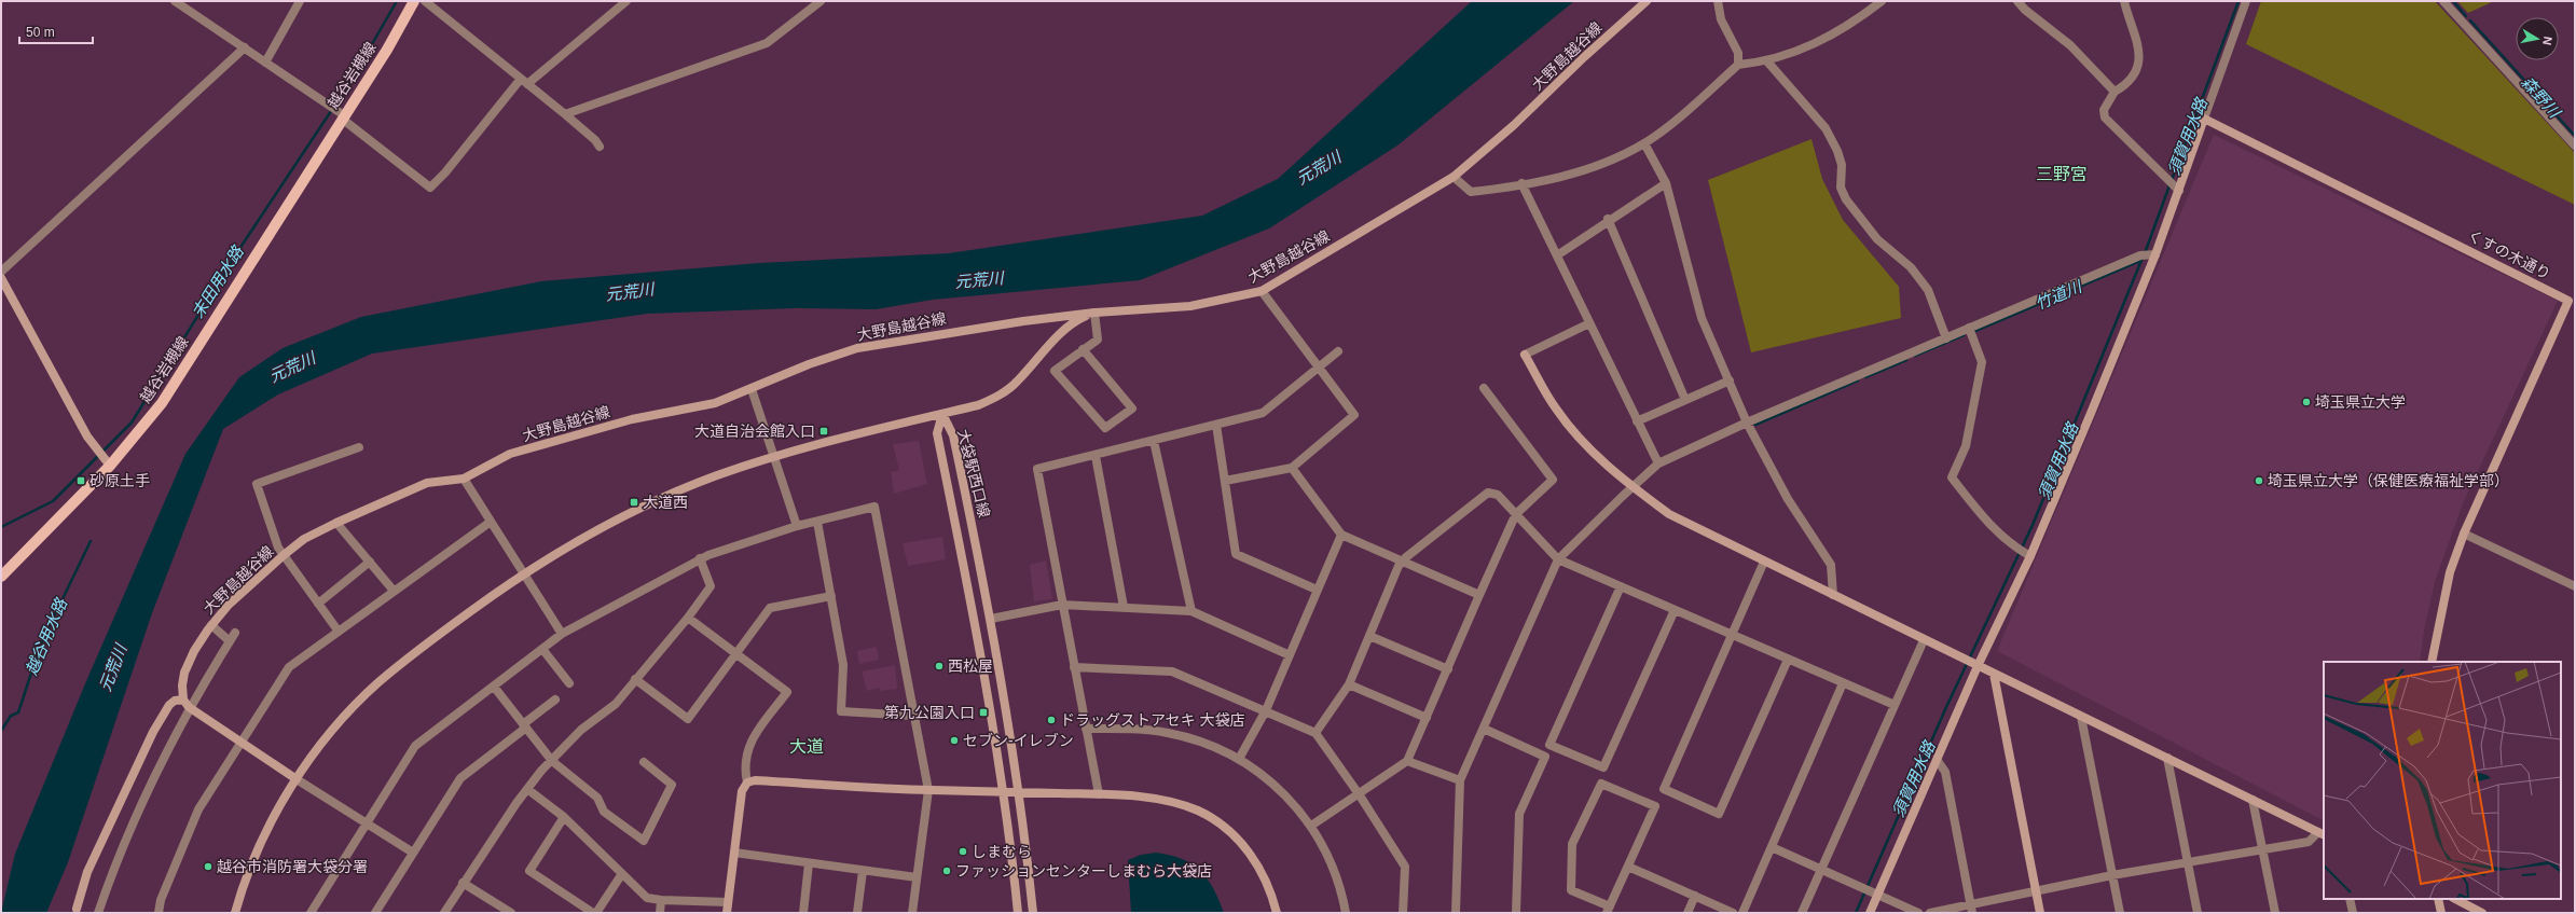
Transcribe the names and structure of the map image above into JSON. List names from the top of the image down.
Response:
{
  "streets": {
    "main road": ["越谷岩槻線"],
    "street": ["大野島越谷線", "くすの木通り", "大袋駅西口線"]
  },
  "districts": ["三野宮", "大道"],
  "water": [
    "森野川",
    "須賀用水路",
    "元荒川",
    "末田用水路",
    "竹道川",
    "越谷用水路"
  ],
  "places": {
    "other": [
      "埼玉県立大学",
      "埼玉県立大学（保健医療福祉学部）",
      "西松屋",
      "ドラッグストアセキ 大袋店",
      "セブン-イレブン",
      "しまむら",
      "越谷市消防署大袋分署",
      "ファッションセンターしまむら大袋店"
    ],
    "transit": [
      "大道自治会館入口",
      "砂原土手",
      "大道西",
      "第九公園入口"
    ]
  },
  "scale_bar": "50 m",
  "north": "right"
}
